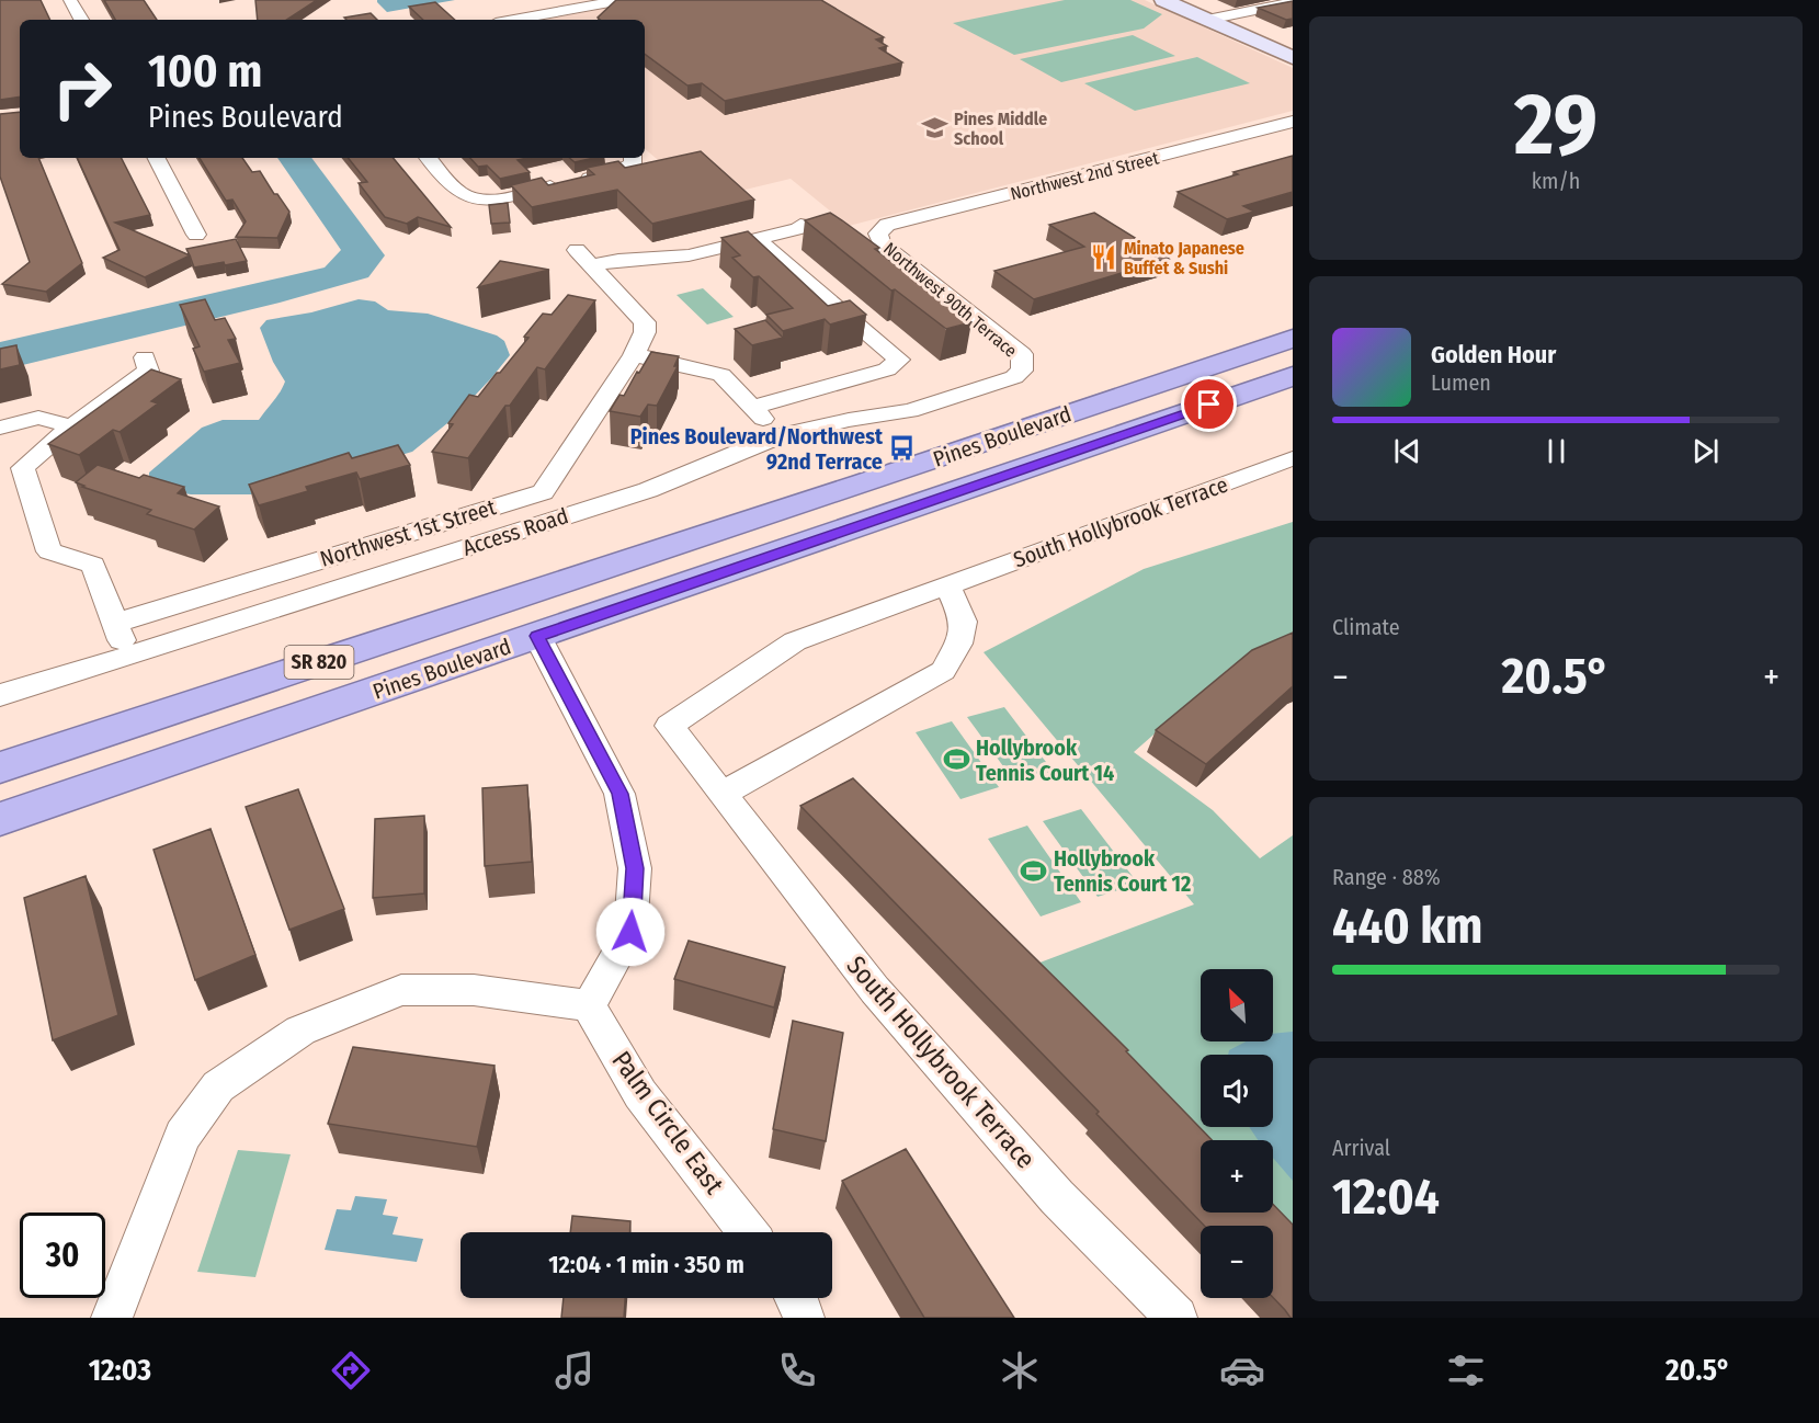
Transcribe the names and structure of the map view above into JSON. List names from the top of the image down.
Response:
{
  "streets": {
    "highway": ["Pines Boulevard", "SR 820"],
    "street": [
      "Northwest 2nd Street",
      "Northwest 90th Terrace",
      "South Hollybrook Terrace",
      "Access Road",
      "Northwest 1st Street",
      "Palm Circle East"
    ]
  },
  "crossings": [
    ["Northwest 2nd Street", "Northwest 90th Terrace"],
    ["Northwest 90th Terrace", "Access Road"]
  ],
  "places": {
    "school or university": ["Pines Middle School"],
    "restaurant": ["Minato Japanese Buffet & Sushi"],
    "bus stop": ["Pines Boulevard/Northwest 92nd Terrace"],
    "sports": ["Hollybrook Tennis Court 14", "Hollybrook Tennis Court 12"]
  },
  "north": "top left",
  "page": {
    "tile": [
      ["29", "km/h"],
      "Climate",
      ["Range · 88%", "440 km"],
      ["Arrival", "12:04"]
    ],
    "turn": ["100 m", "Pines Boulevard"],
    "song": ["Golden Hour", "Lumen"],
    "heat": ["−", "20.5°", "+"],
    "map_buttons": ["+", "−"],
    "limit": "30",
    "trip": "12:04 · 1 min · 350 m",
    "tabs": ["12:03", "20.5°"]
  }
}
